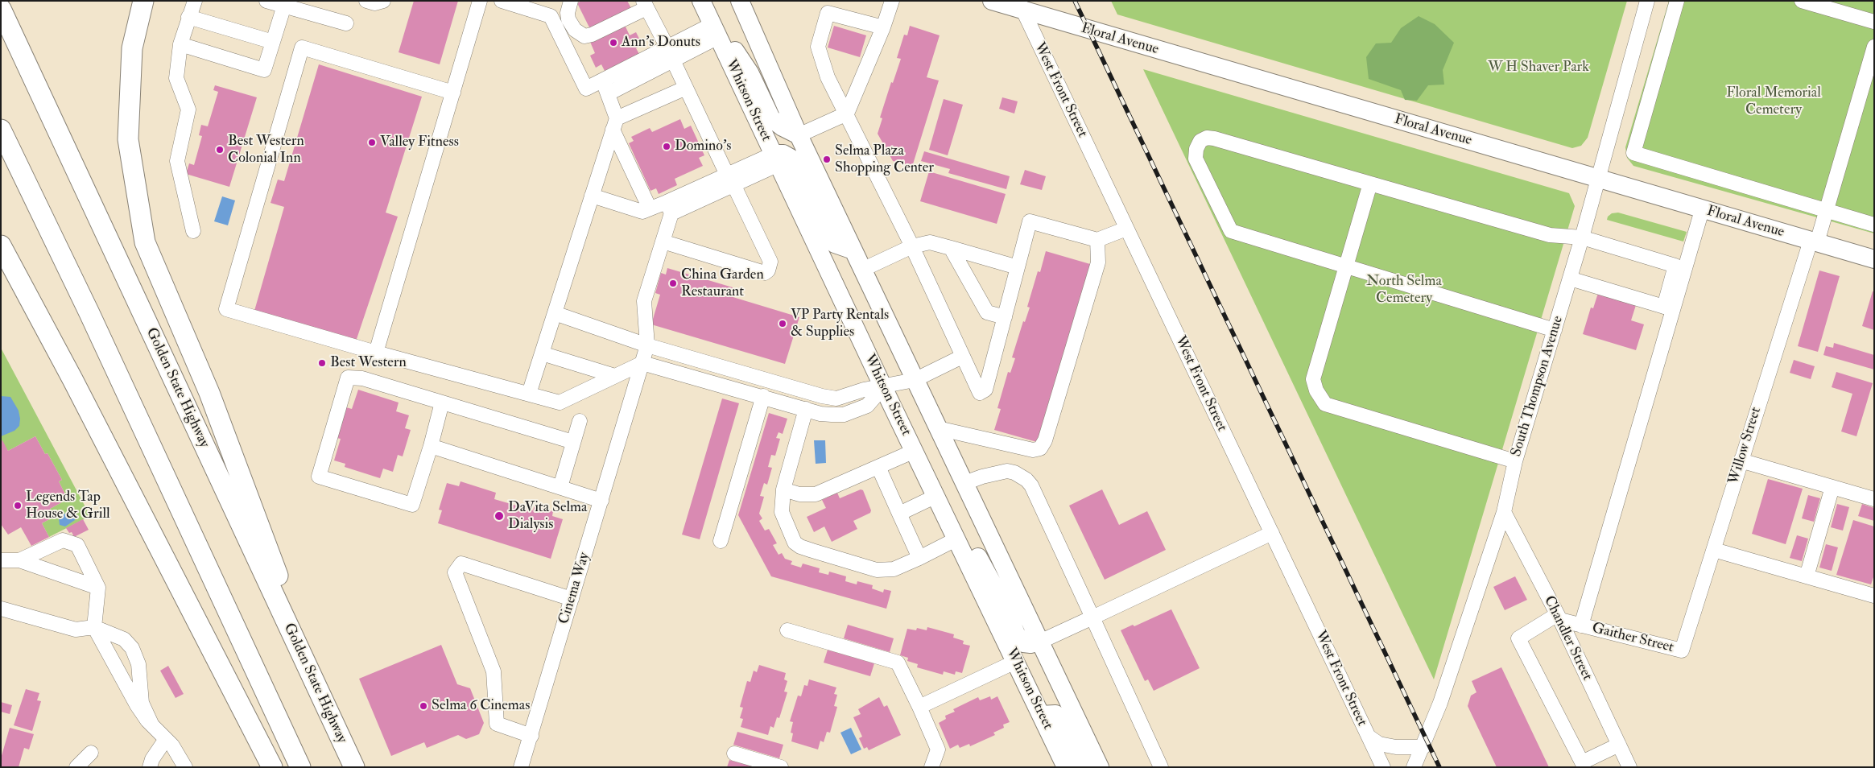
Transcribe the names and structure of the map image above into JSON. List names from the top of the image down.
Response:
{
  "streets": {
    "highway": ["Golden State Highway"],
    "main road": ["Floral Avenue", "Whitson Street"],
    "street": [
      "West Front Street",
      "South Thompson Avenue",
      "Willow Street",
      "Cinema Way",
      "Chandler Street",
      "Gaither Street"
    ]
  },
  "crossings": [
    ["Floral Avenue", "West Front Street"],
    ["Floral Avenue", "South Thompson Avenue"],
    ["Floral Avenue", "Willow Street"],
    ["South Thompson Avenue", "Chandler Street"],
    ["Willow Street", "Gaither Street"],
    ["Chandler Street", "Gaither Street"]
  ],
  "parks": ["W H Shaver Park", "Floral Memorial Cemetery", "North Selma Cemetery"],
  "places": [
    "Ann's Donuts",
    "Valley Fitness",
    "Domino's",
    "Best Western Colonial Inn",
    "Selma Plaza Shopping Center",
    "China Garden Restaurant",
    "VP Party Rentals & Supplies",
    "Best Western",
    "Legends Tap House & Grill",
    "DaVita Selma Dialysis",
    "Selma 6 Cinemas"
  ]
}
